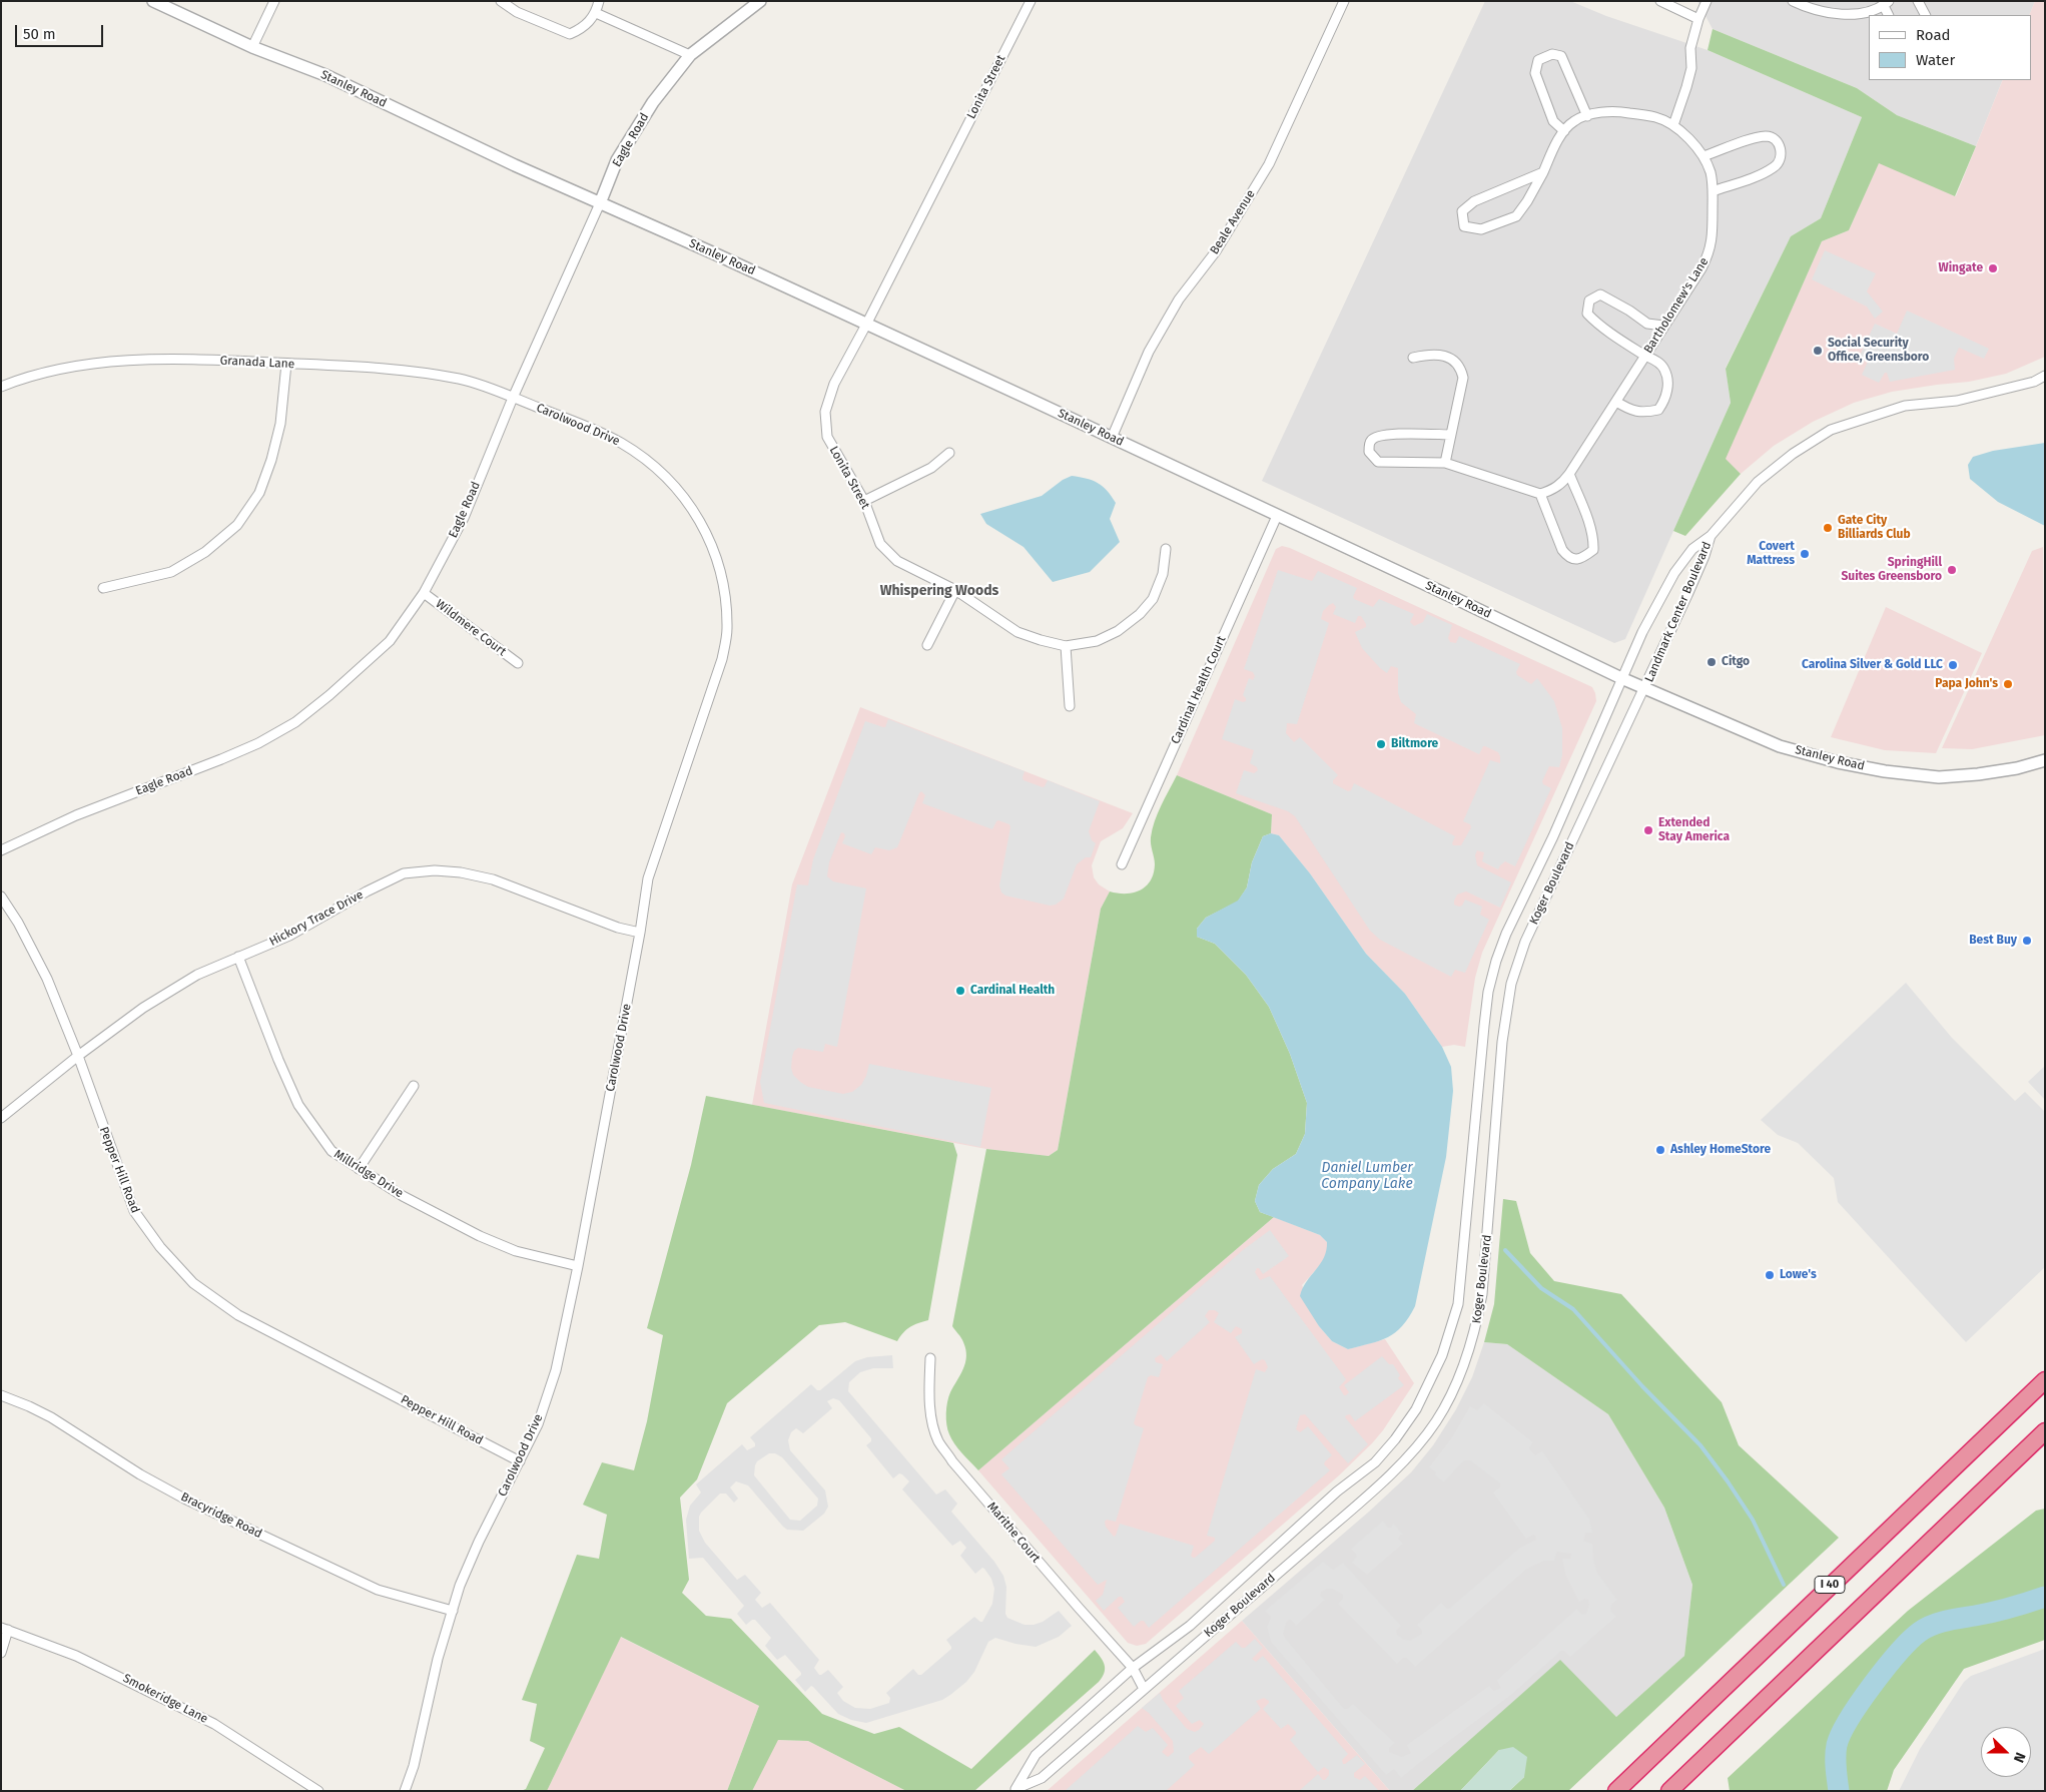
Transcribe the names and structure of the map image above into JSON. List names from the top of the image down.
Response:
{
  "streets": {
    "highway": ["I 40"],
    "street": [
      "Lonita Street",
      "Stanley Road",
      "Eagle Road",
      "Beale Avenue",
      "Bartholomew's Lane",
      "Granada Lane",
      "Carolwood Drive",
      "Landmark Center Boulevard",
      "Wildmere Court",
      "Cardinal Health Court",
      "Koger Boulevard",
      "Hickory Trace Drive",
      "Pepper Hill Road",
      "Millridge Drive",
      "Bracyridge Road",
      "Marithe Court",
      "Smokeridge Lane"
    ]
  },
  "crossings": [
    ["Lonita Street", "Stanley Road"],
    ["Stanley Road", "Eagle Road"],
    ["Stanley Road", "Beale Avenue"],
    ["Stanley Road", "Landmark Center Boulevard"],
    ["Stanley Road", "Cardinal Health Court"],
    ["Stanley Road", "Koger Boulevard"],
    ["Eagle Road", "Granada Lane"],
    ["Eagle Road", "Carolwood Drive"],
    ["Eagle Road", "Wildmere Court"],
    ["Granada Lane", "Carolwood Drive"],
    ["Carolwood Drive", "Hickory Trace Drive"],
    ["Carolwood Drive", "Pepper Hill Road"],
    ["Carolwood Drive", "Millridge Drive"],
    ["Carolwood Drive", "Bracyridge Road"],
    ["Landmark Center Boulevard", "Koger Boulevard"],
    ["Koger Boulevard", "Marithe Court"],
    ["Hickory Trace Drive", "Pepper Hill Road"],
    ["Hickory Trace Drive", "Millridge Drive"]
  ],
  "districts": ["Whispering Woods"],
  "water": ["Daniel Lumber Company Lake"],
  "places": [
    "Wingate",
    "Social Security Office, Greensboro",
    "Gate City Billiards Club",
    "Covert Mattress",
    "SpringHill Suites Greensboro",
    "Citgo",
    "Carolina Silver & Gold LLC",
    "Papa John's",
    "Biltmore",
    "Extended Stay America",
    "Best Buy",
    "Cardinal Health",
    "Ashley HomeStore",
    "Lowe's"
  ],
  "legend": ["Road", "Water"],
  "scale_bar": "50 m",
  "north": "right"
}
